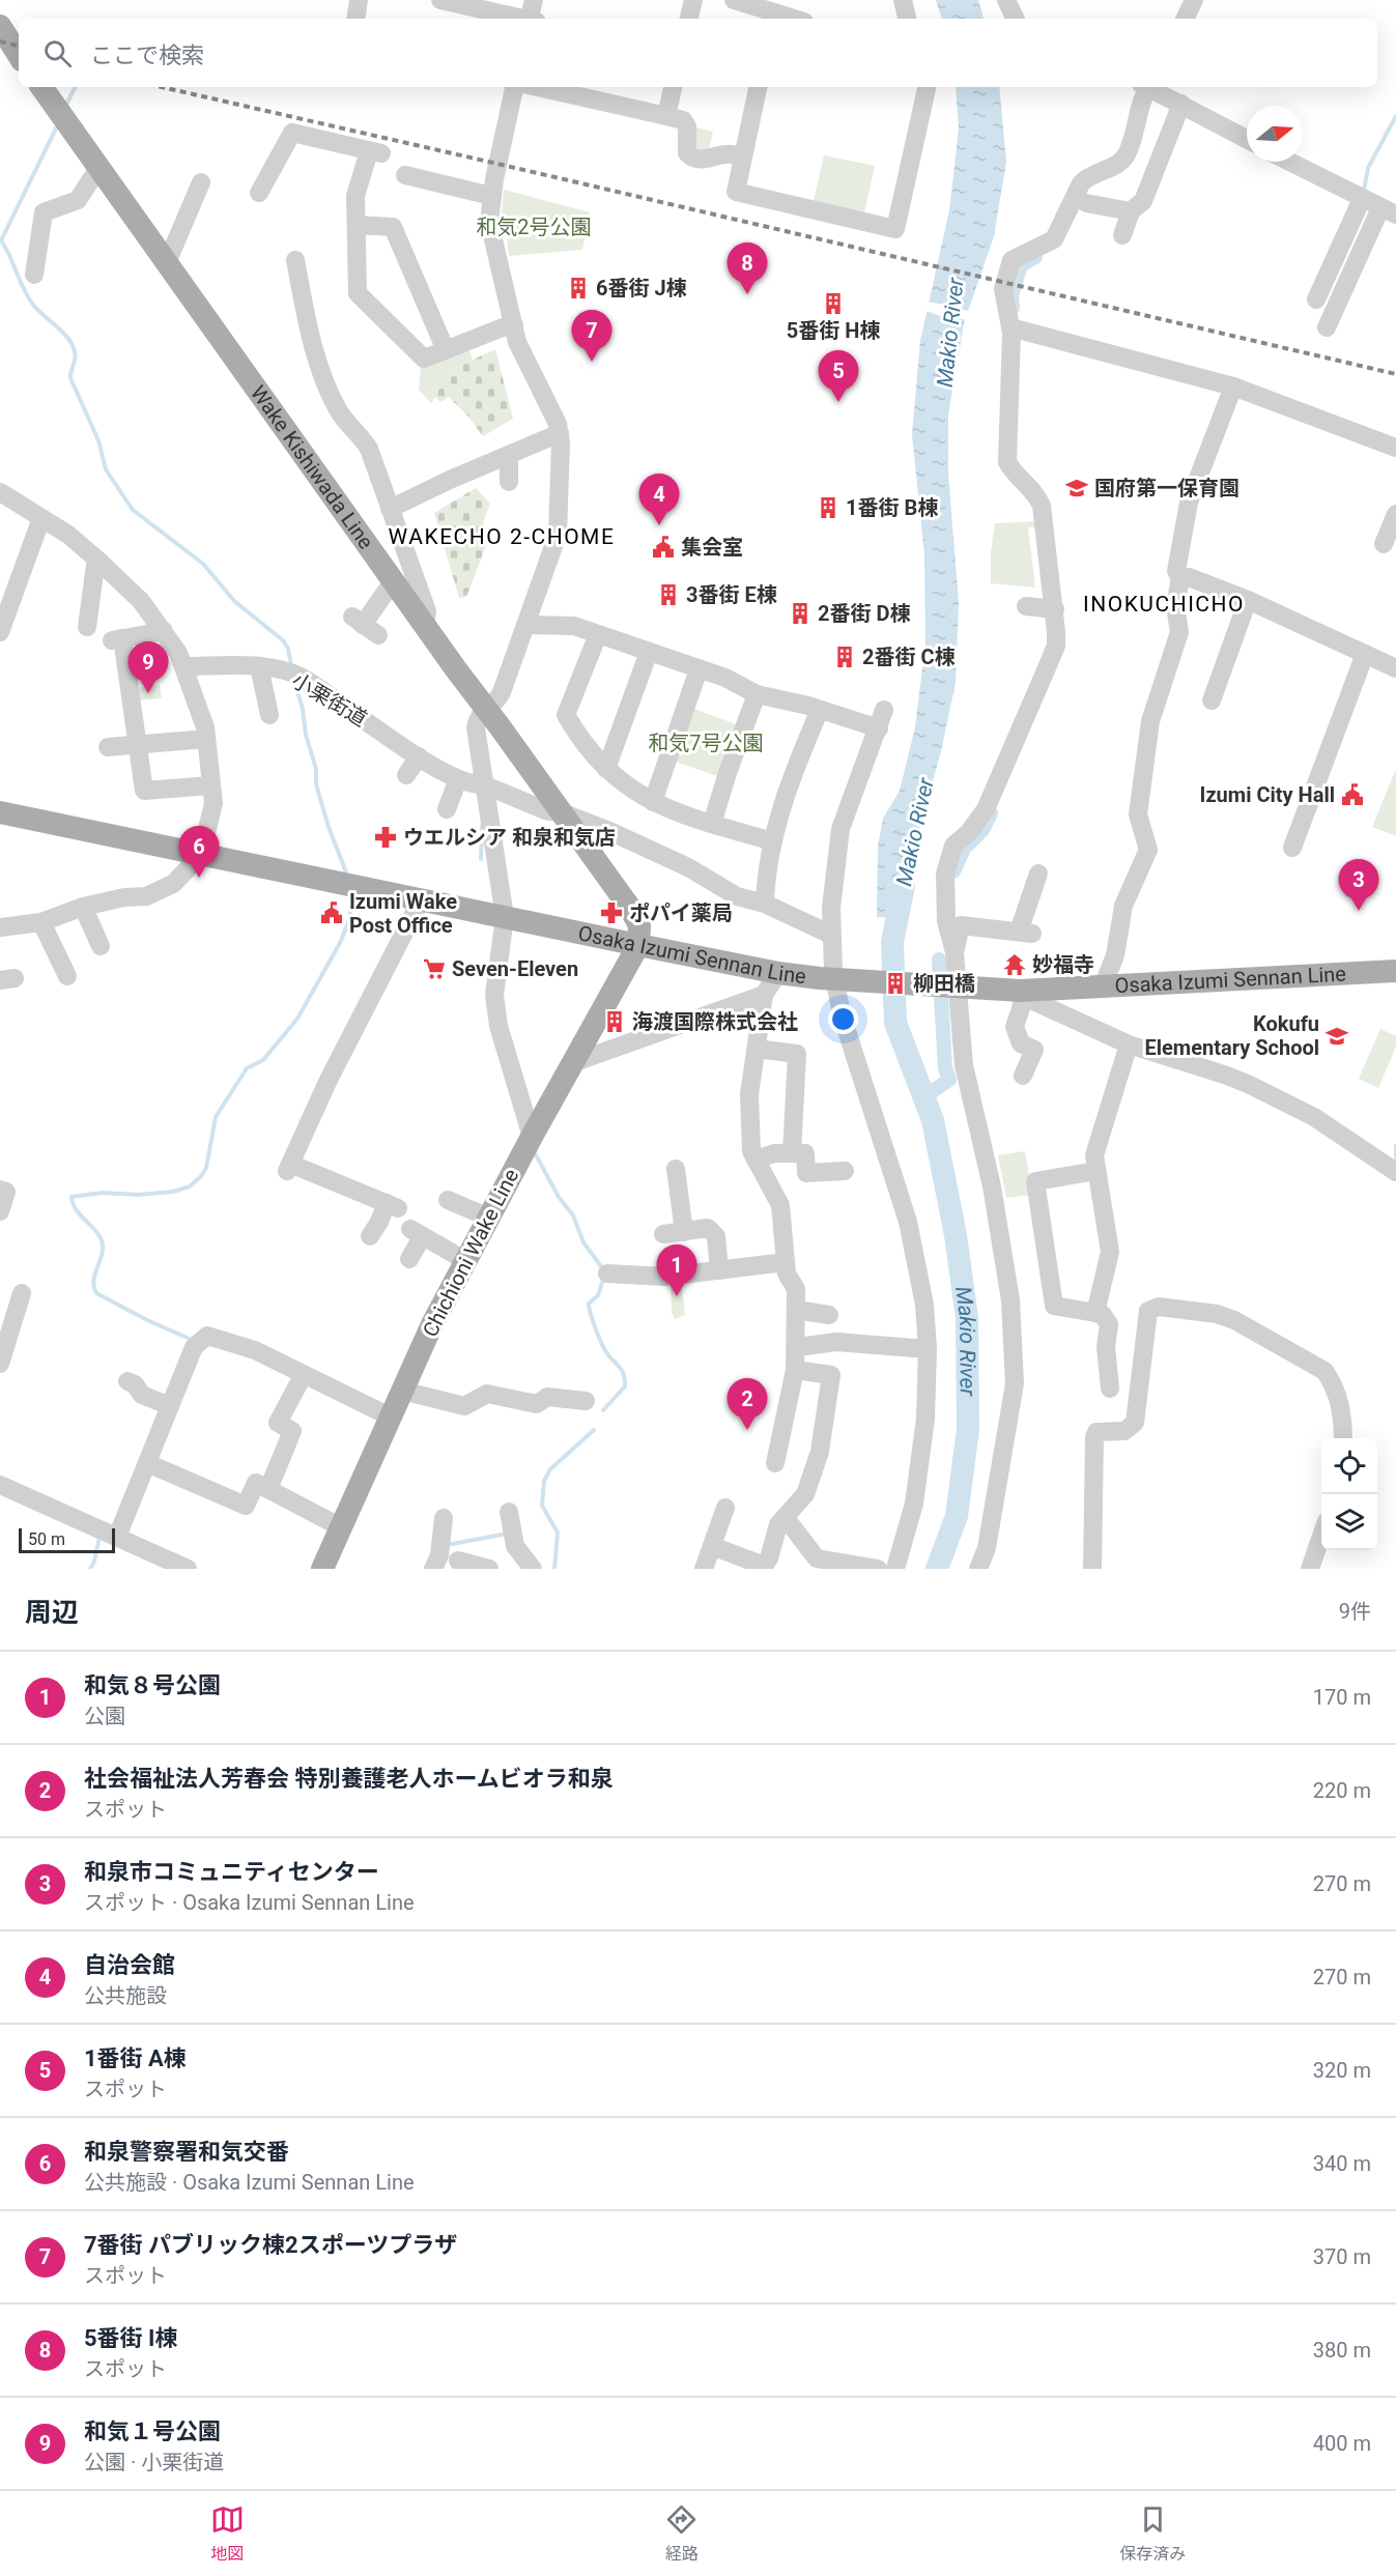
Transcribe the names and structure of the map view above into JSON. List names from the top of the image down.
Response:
{
  "streets": {
    "main road": ["Wake Kishiwada Line", "Osaka Izumi Sennan Line", "Chichioni Wake Line"],
    "street": ["小栗街道"]
  },
  "crossings": [
    ["Wake Kishiwada Line", "小栗街道"],
    ["Wake Kishiwada Line", "Osaka Izumi Sennan Line"],
    ["Wake Kishiwada Line", "Chichioni Wake Line"],
    ["Osaka Izumi Sennan Line", "Chichioni Wake Line"]
  ],
  "districts": ["WAKECHO 2-CHOME", "INOKUCHICHO"],
  "water": ["Makio River"],
  "parks": ["和気2号公園", "和気7号公園"],
  "places": {
    "building": [
      "6番街 J棟",
      "5番街 H棟",
      "1番街 B棟",
      "3番街 E棟",
      "2番街 D棟",
      "2番街 C棟",
      "柳田橋",
      "海渡国際株式会社"
    ],
    "school or university": ["国府第一保育園", "Kokufu Elementary School"],
    "public building": ["集会室", "Izumi City Hall", "Izumi Wake Post Office"],
    "pharmacy": ["ウエルシア 和泉和気店", "ポパイ薬局"],
    "temple": ["妙福寺"],
    "supermarket": ["Seven-Eleven"]
  },
  "scale_bar": "50 m",
  "north": "right",
  "page": {
    "search": "ここで検索",
    "pins": [
      "8",
      "7",
      "5",
      "4",
      "9",
      "6",
      "3",
      "1",
      "2"
    ],
    "scale": "50 m",
    "heading": ["周辺", "9件"],
    "list": [
      {
        "mark": "1",
        "name": "和気８号公園",
        "note": "公園",
        "value": "170 m"
      },
      {
        "mark": "2",
        "name": "社会福祉法人芳春会 特別養護老人ホームビオラ和泉",
        "note": "スポット",
        "value": "220 m"
      },
      {
        "mark": "3",
        "name": "和泉市コミュニティセンター",
        "note": "スポット · Osaka Izumi Sennan Line",
        "value": "270 m"
      },
      {
        "mark": "4",
        "name": "自治会館",
        "note": "公共施設",
        "value": "270 m"
      },
      {
        "mark": "5",
        "name": "1番街 A棟",
        "note": "スポット",
        "value": "320 m"
      },
      {
        "mark": "6",
        "name": "和泉警察署和気交番",
        "note": "公共施設 · Osaka Izumi Sennan Line",
        "value": "340 m"
      },
      {
        "mark": "7",
        "name": "7番街 パブリック棟2スポーツプラザ",
        "note": "スポット",
        "value": "370 m"
      },
      {
        "mark": "8",
        "name": "5番街 I棟",
        "note": "スポット",
        "value": "380 m"
      },
      {
        "mark": "9",
        "name": "和気１号公園",
        "note": "公園 · 小栗街道",
        "value": "400 m"
      }
    ],
    "nav": ["地図", "経路", "保存済み"]
  }
}
